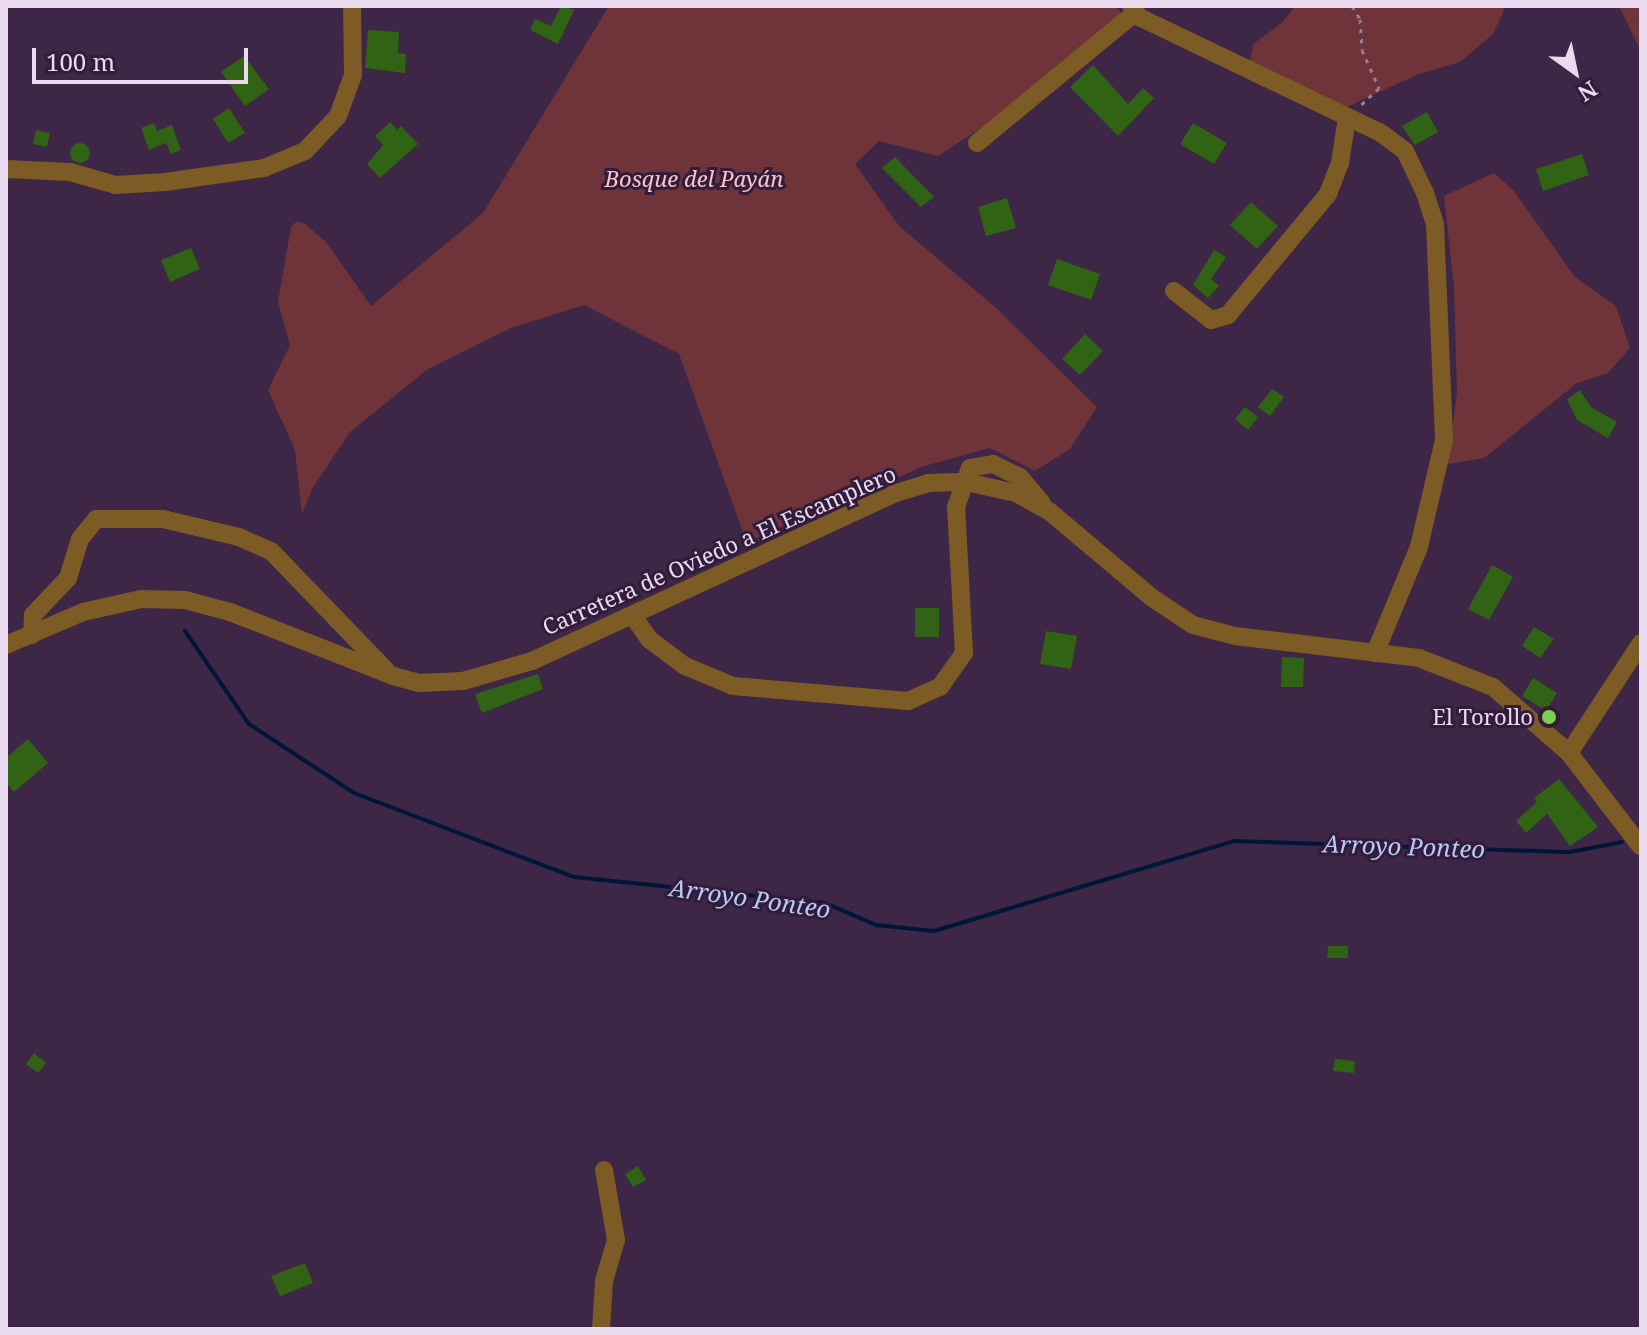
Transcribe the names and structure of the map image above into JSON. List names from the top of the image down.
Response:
{
  "streets": {
    "street": ["Carretera de Oviedo a El Escamplero"]
  },
  "water": ["Arroyo Ponteo"],
  "parks": ["Bosque del Payán"],
  "places": ["El Torollo"],
  "scale_bar": "100 m",
  "north": "bottom right"
}
